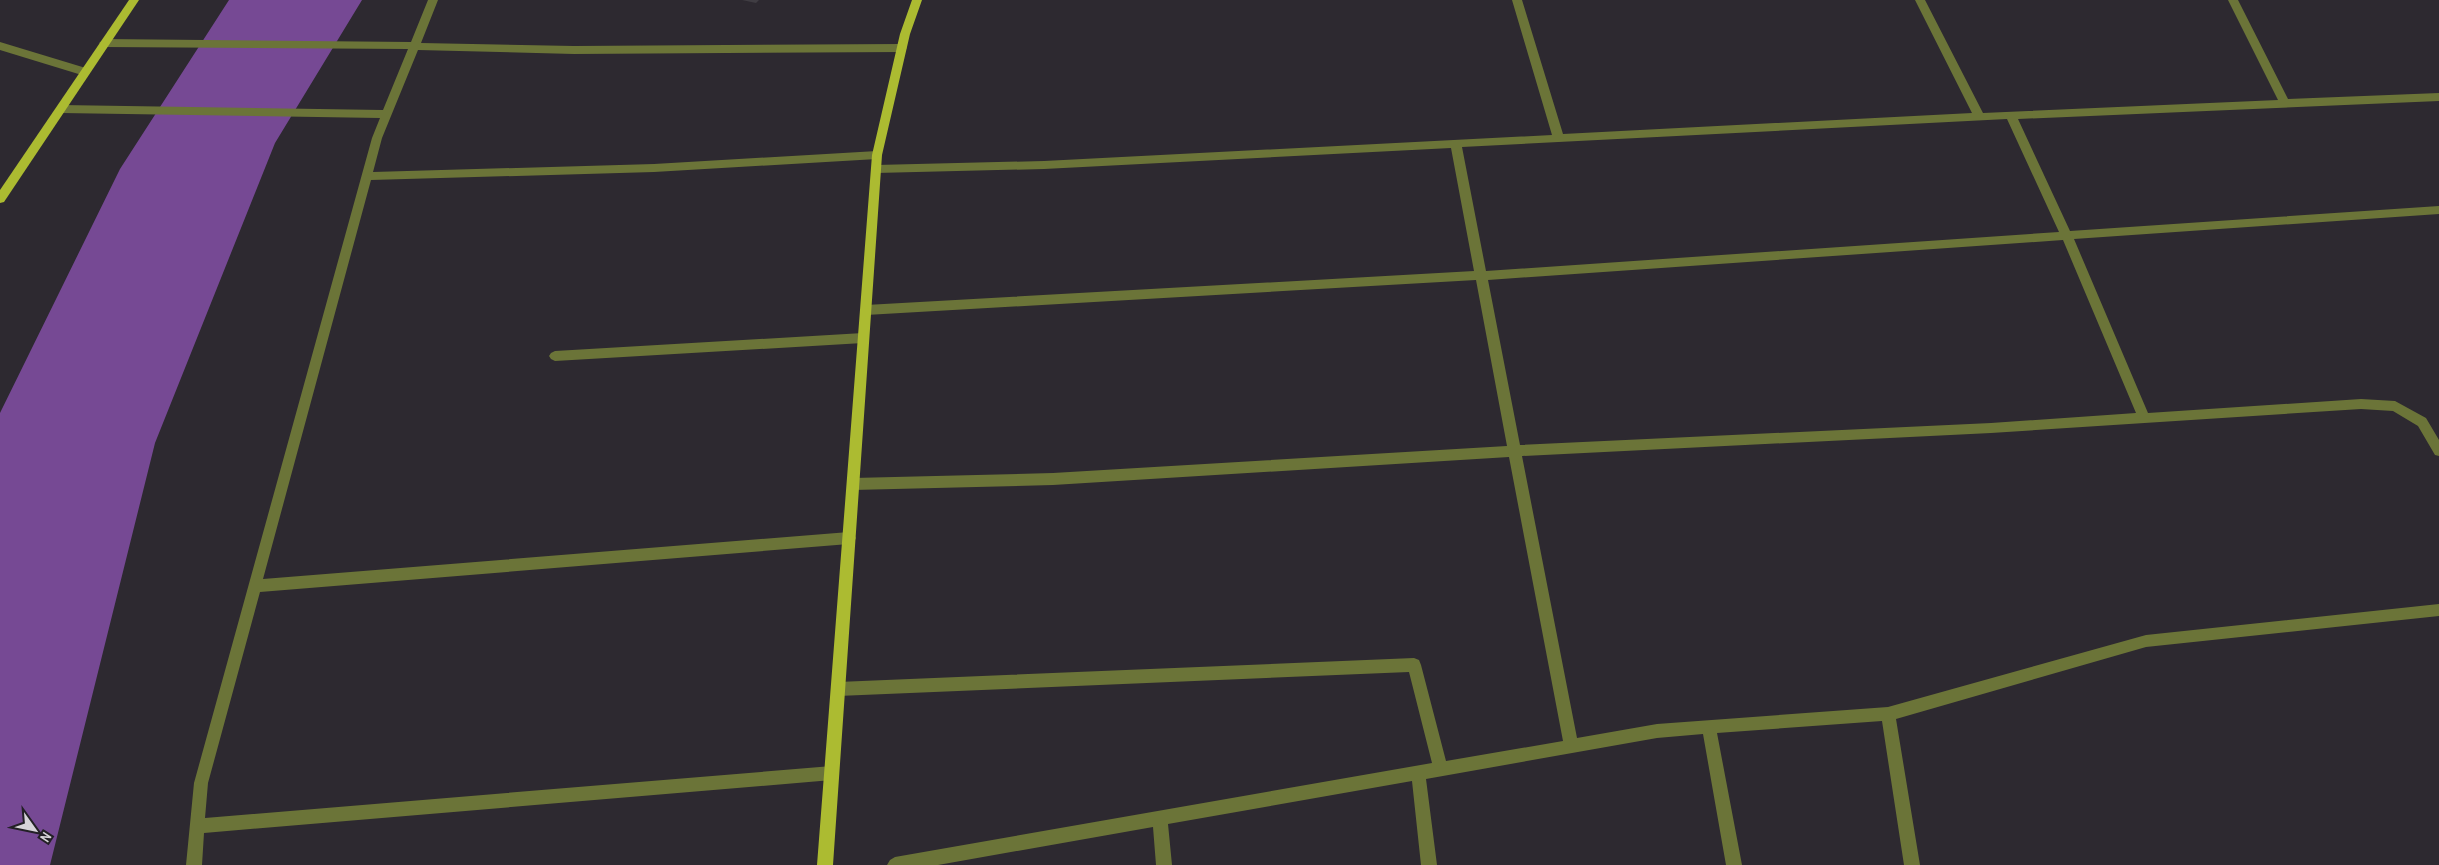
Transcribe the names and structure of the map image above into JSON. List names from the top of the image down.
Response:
{
  "north": "bottom right"
}
